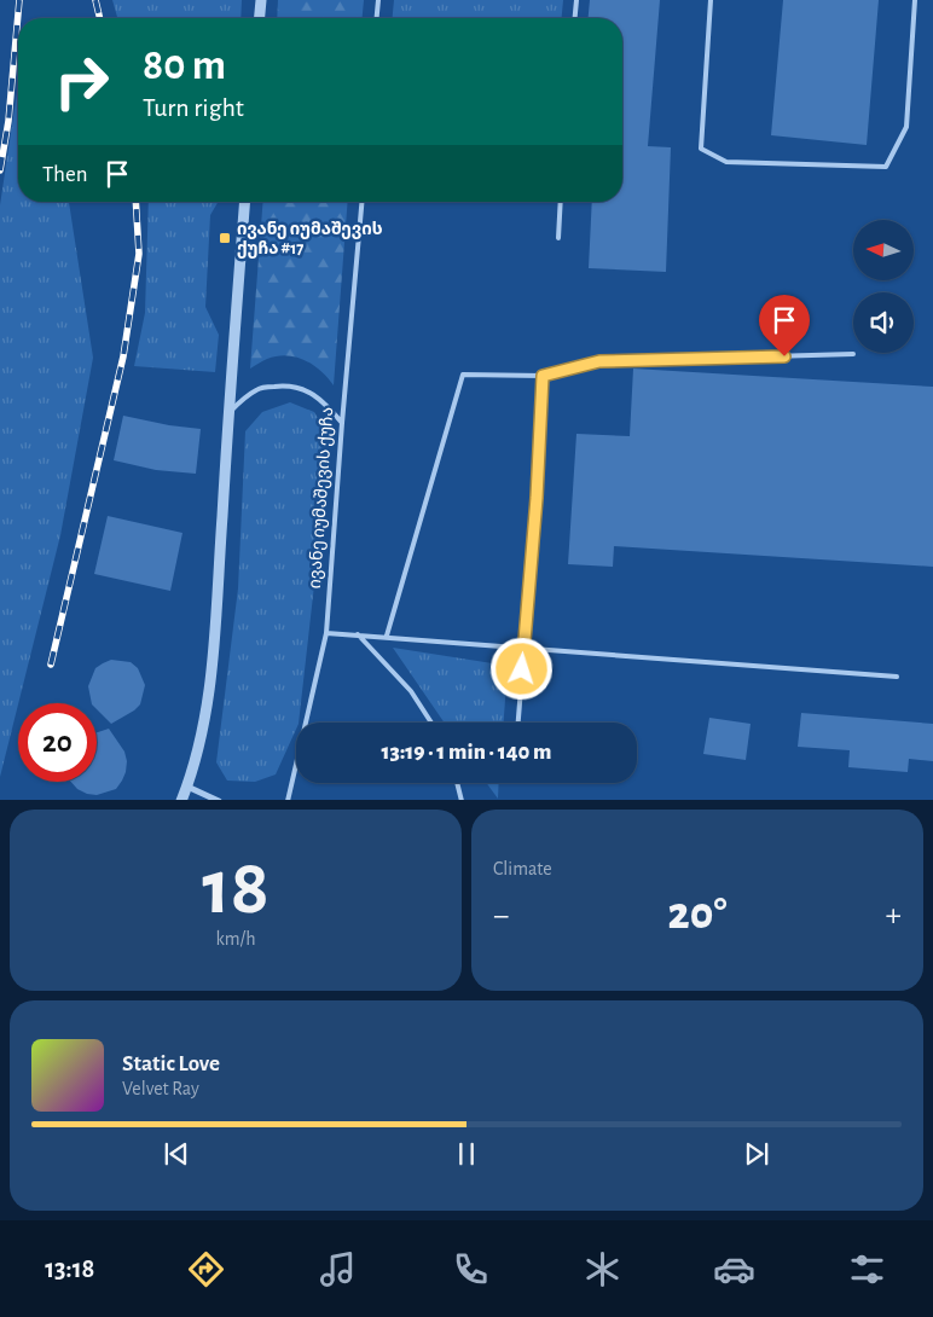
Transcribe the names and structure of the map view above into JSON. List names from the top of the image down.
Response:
{
  "streets": {
    "lane": ["ივანე იუმაშევის ქუჩა"]
  },
  "places": {
    "transit": ["ივანე იუმაშევის ქუჩა #17"]
  },
  "north": "left",
  "page": {
    "turn": ["80 m", "Turn right"],
    "then": "Then",
    "limit": "20",
    "trip": "13:19 · 1 min · 140 m",
    "tile": [
      ["18", "km/h"],
      "Climate"
    ],
    "heat": ["−", "20°", "+"],
    "song": ["Static Love", "Velvet Ray"],
    "tabs": "13:18"
  }
}
